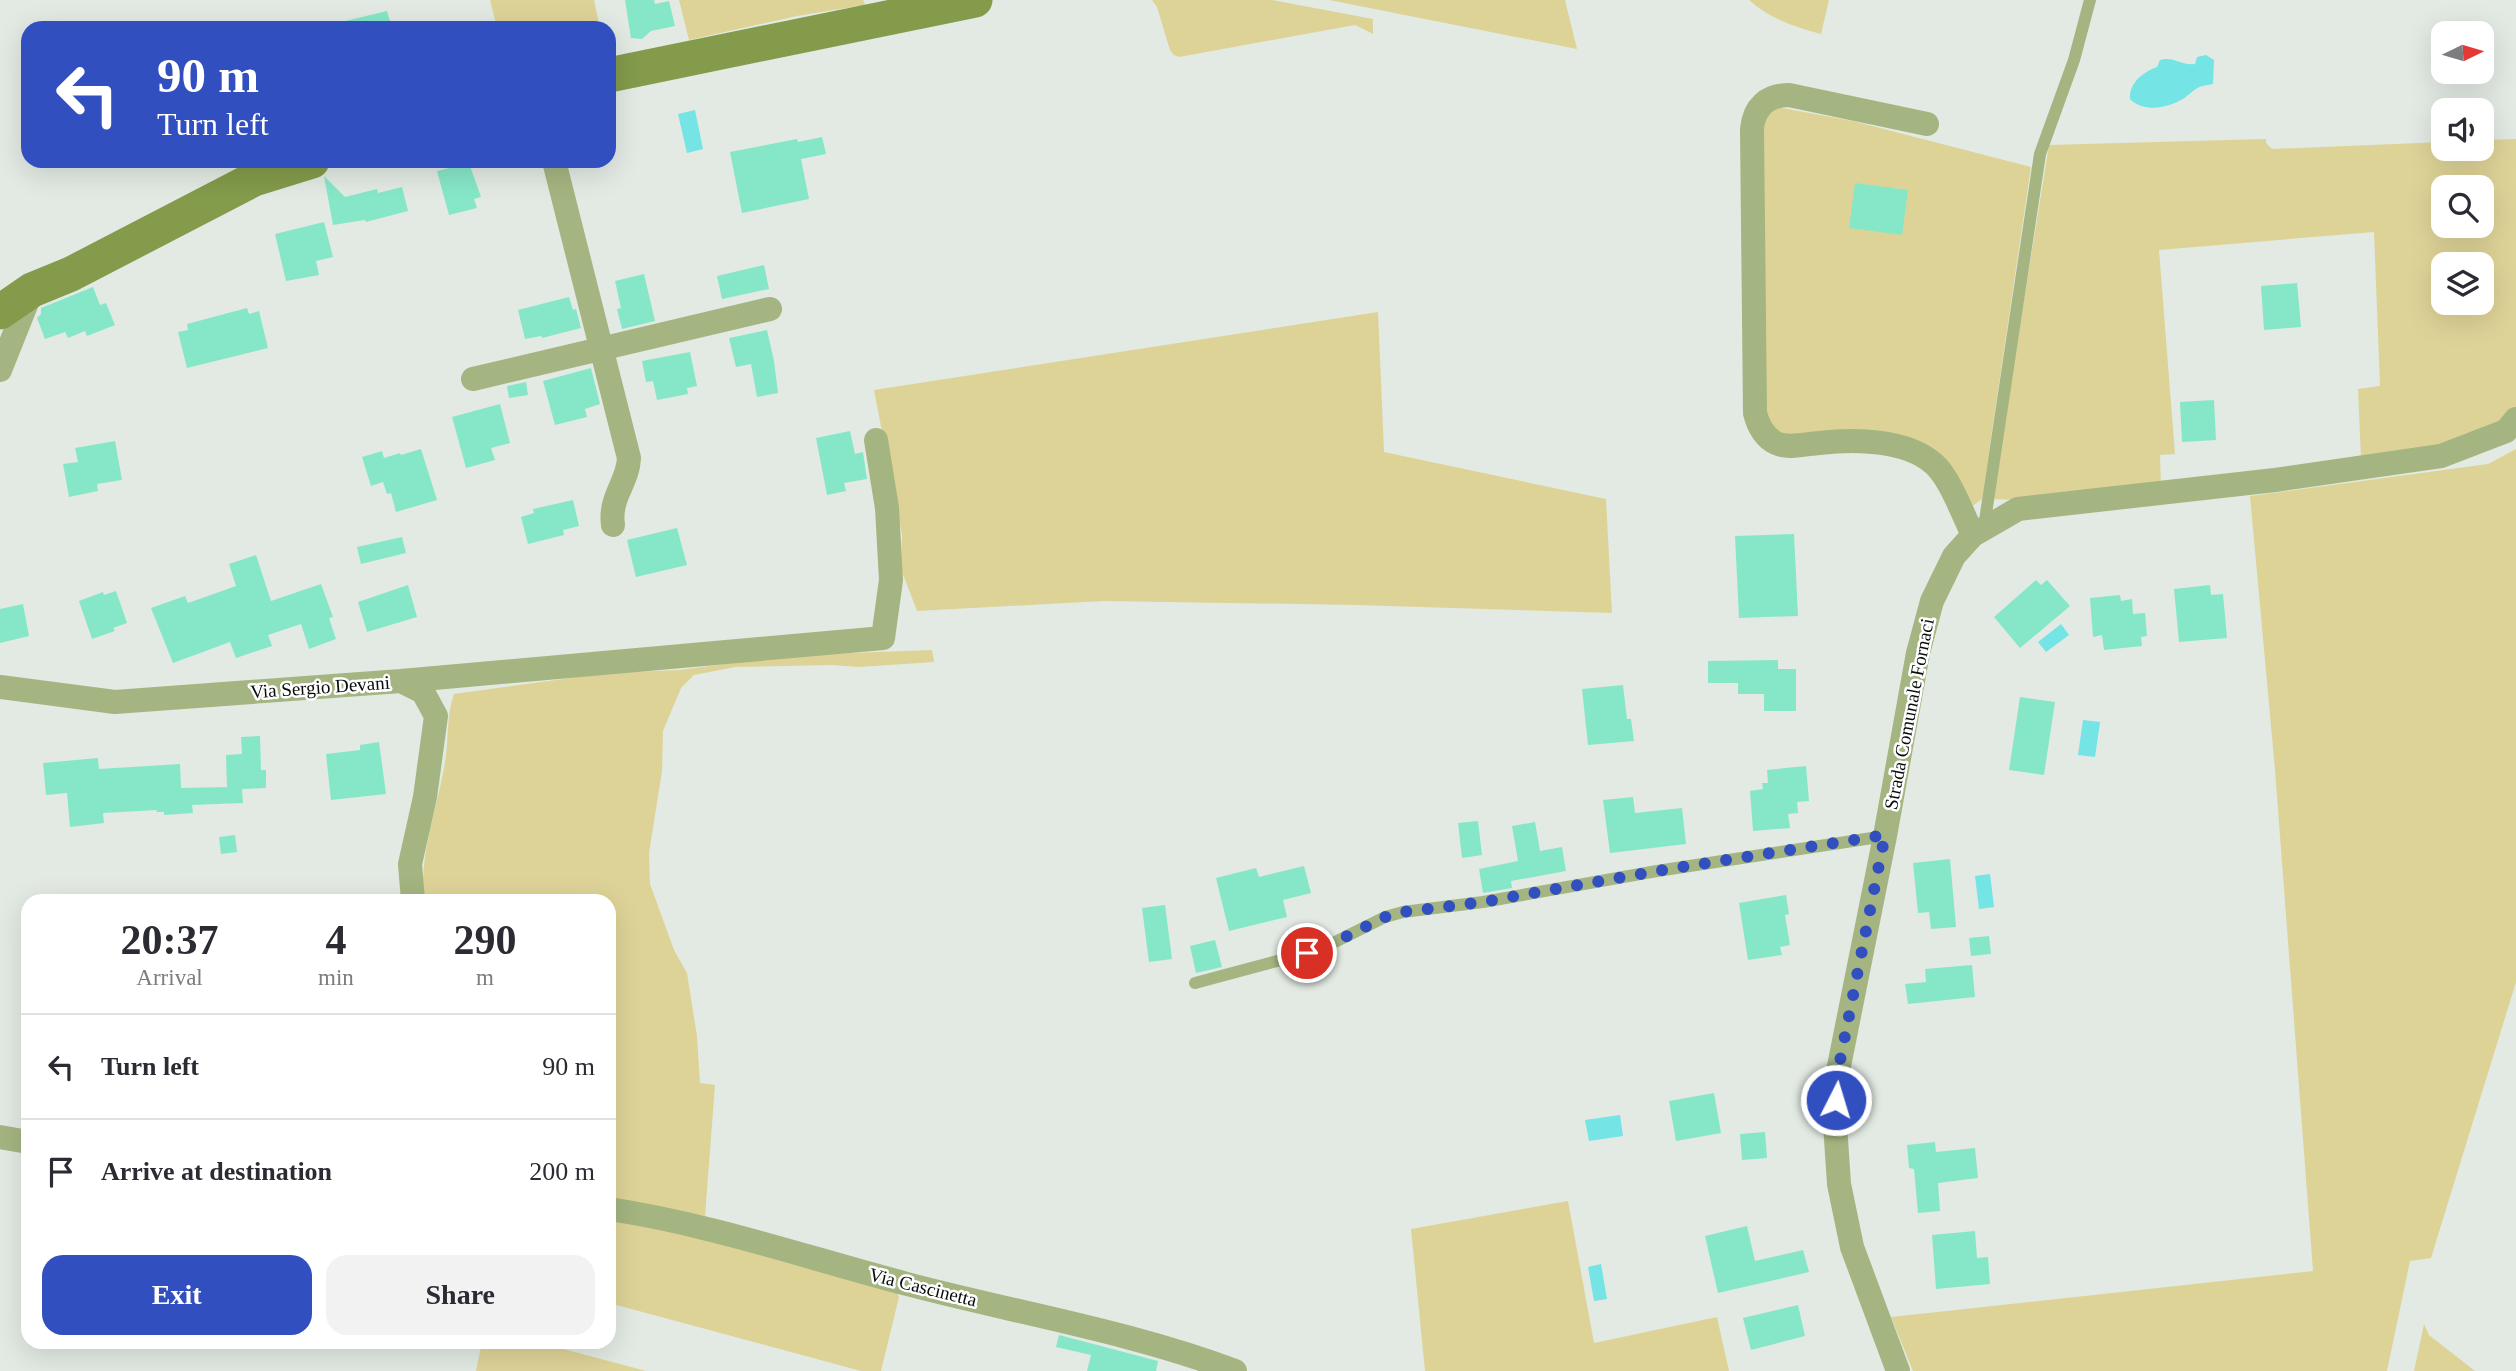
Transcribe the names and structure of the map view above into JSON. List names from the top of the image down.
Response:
{
  "streets": {
    "street": ["Via Sergio Devani", "Strada Comunale Fornaci", "Via Cascinetta"]
  },
  "north": "right",
  "page": {
    "turn": ["90 m", "Turn left"],
    "eta": [
      "20:37",
      "Arrival",
      "4",
      "min",
      "290",
      "m"
    ],
    "list": [
      {
        "name": "Turn left",
        "value": "90 m"
      },
      {
        "name": "Arrive at destination",
        "value": "200 m"
      }
    ],
    "buttons": ["Exit", "Share"]
  }
}
